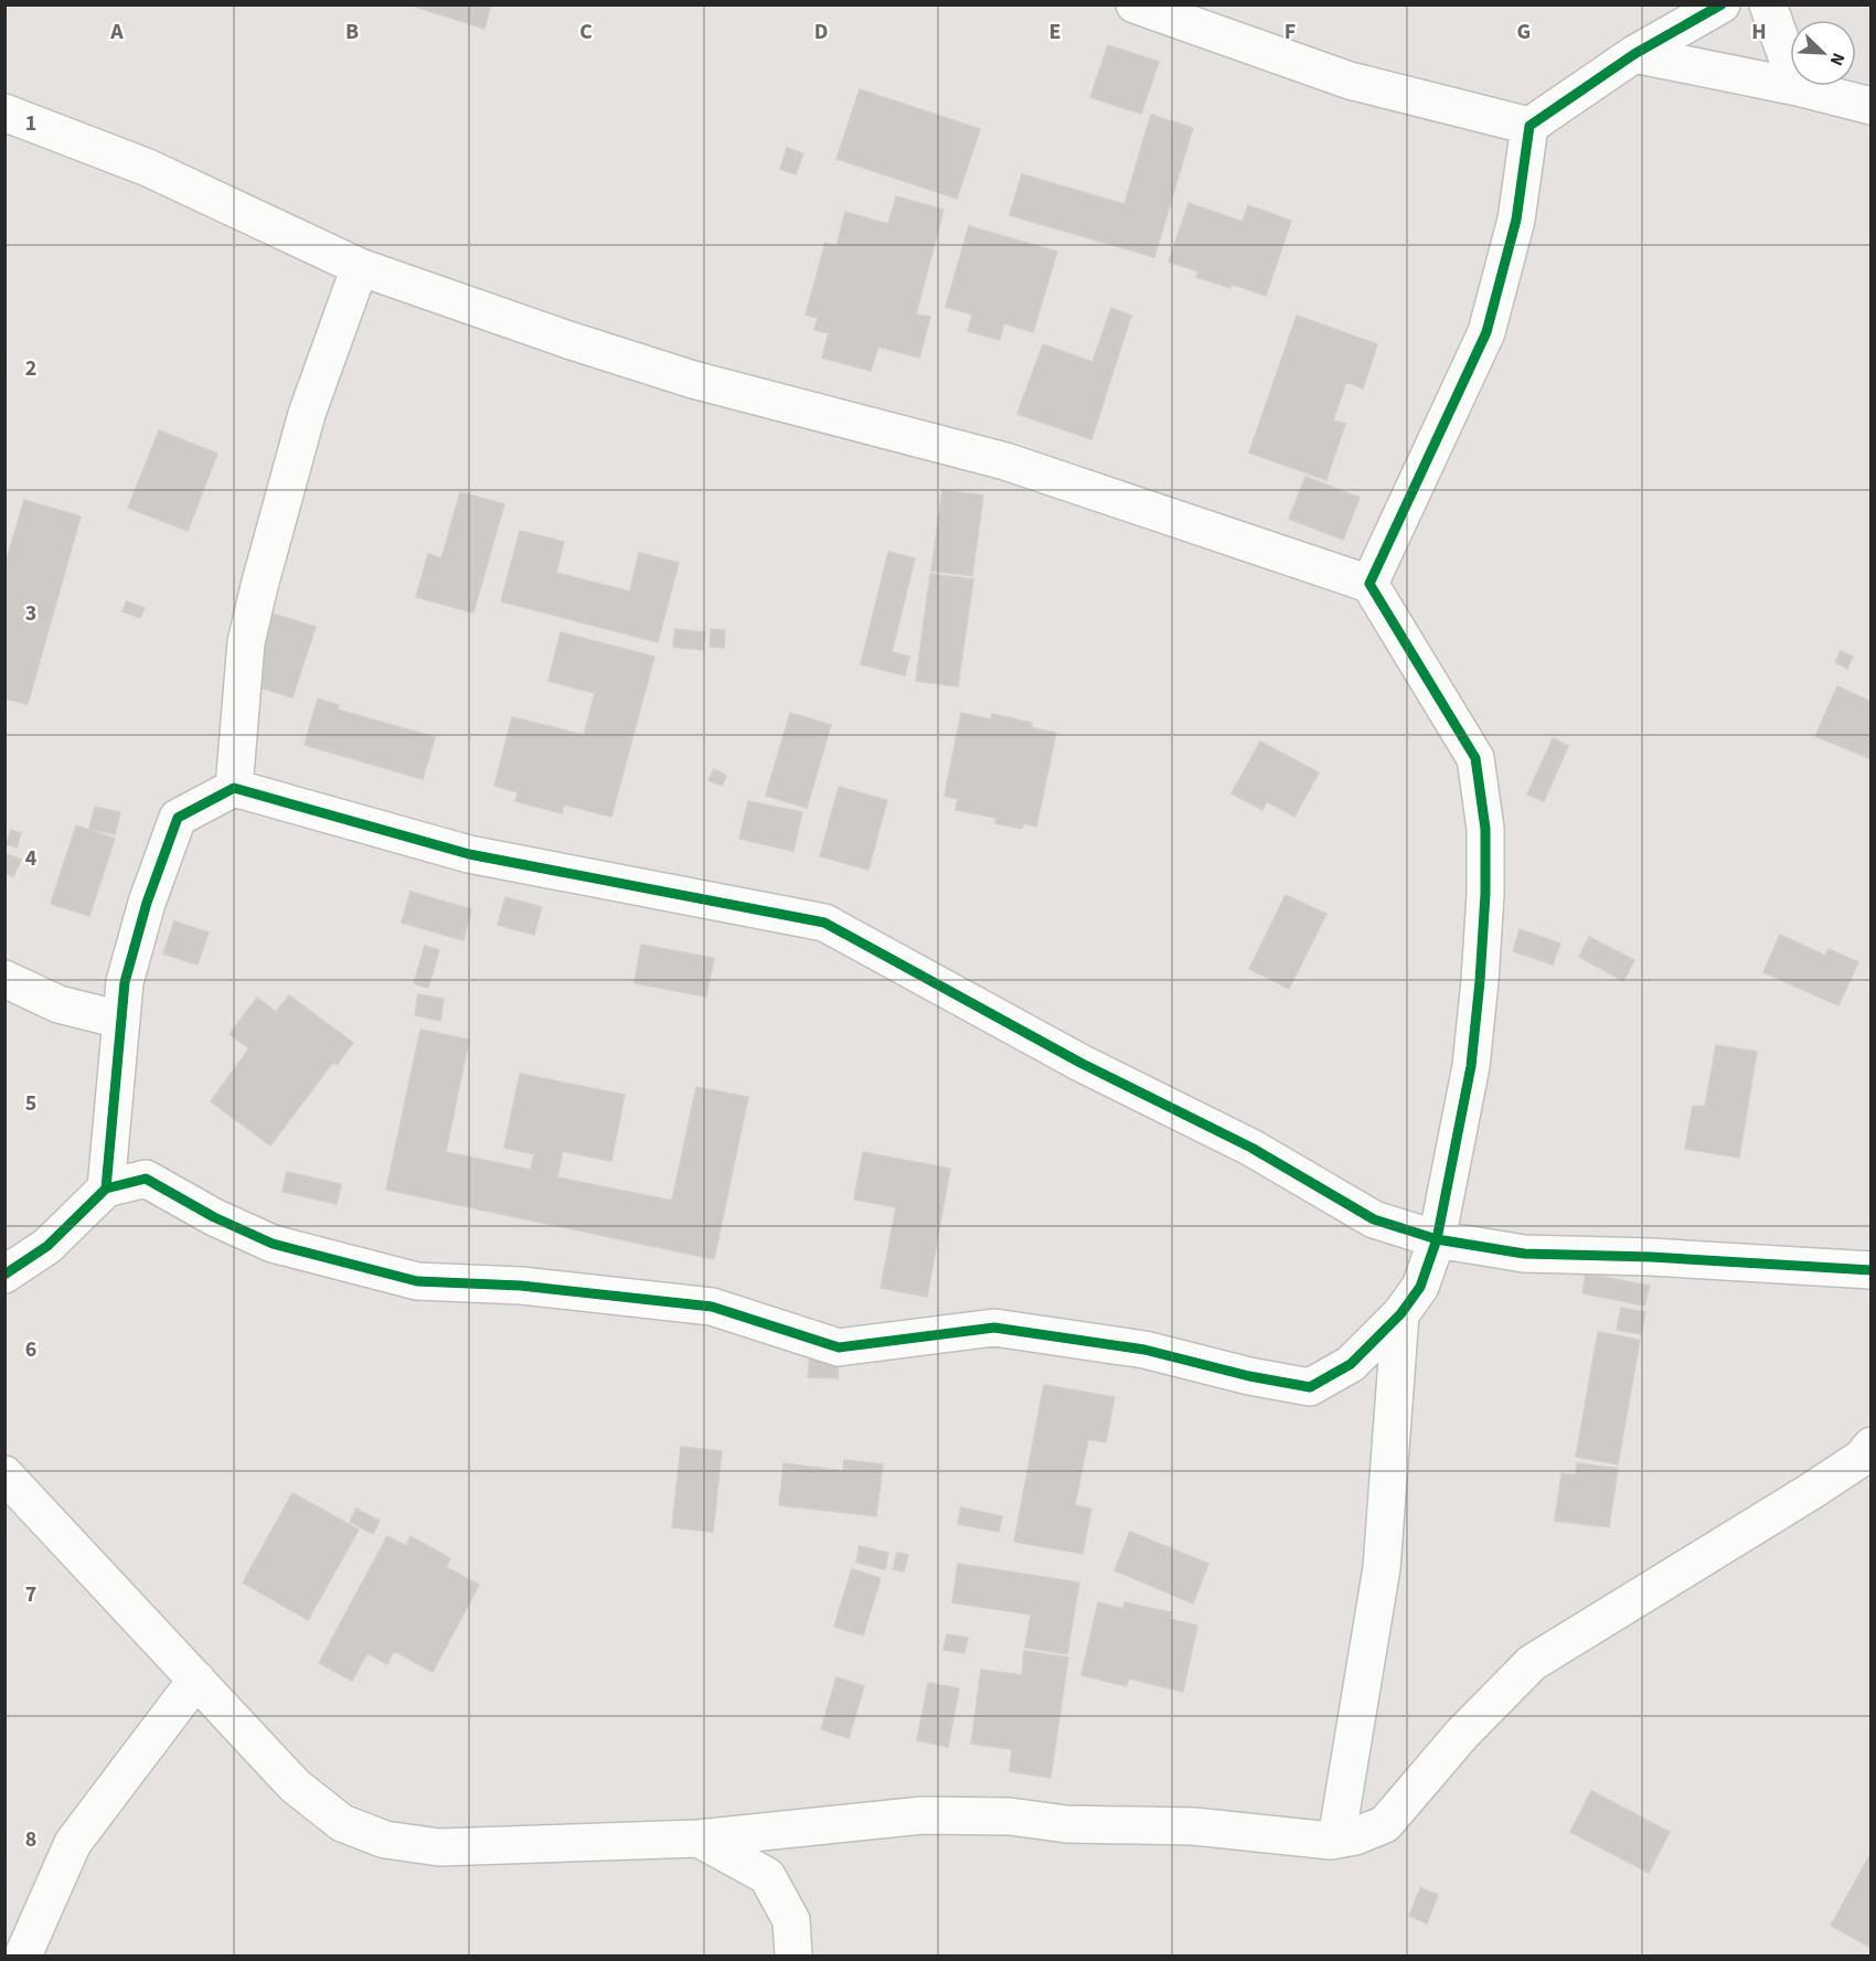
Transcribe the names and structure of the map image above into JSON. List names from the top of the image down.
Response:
{
  "north": "bottom right",
  "grid": {
    "columns": [
      "A",
      "B",
      "C",
      "D",
      "E",
      "F",
      "G",
      "H"
    ],
    "rows": [
      "1",
      "2",
      "3",
      "4",
      "5",
      "6",
      "7",
      "8"
    ]
  }
}
